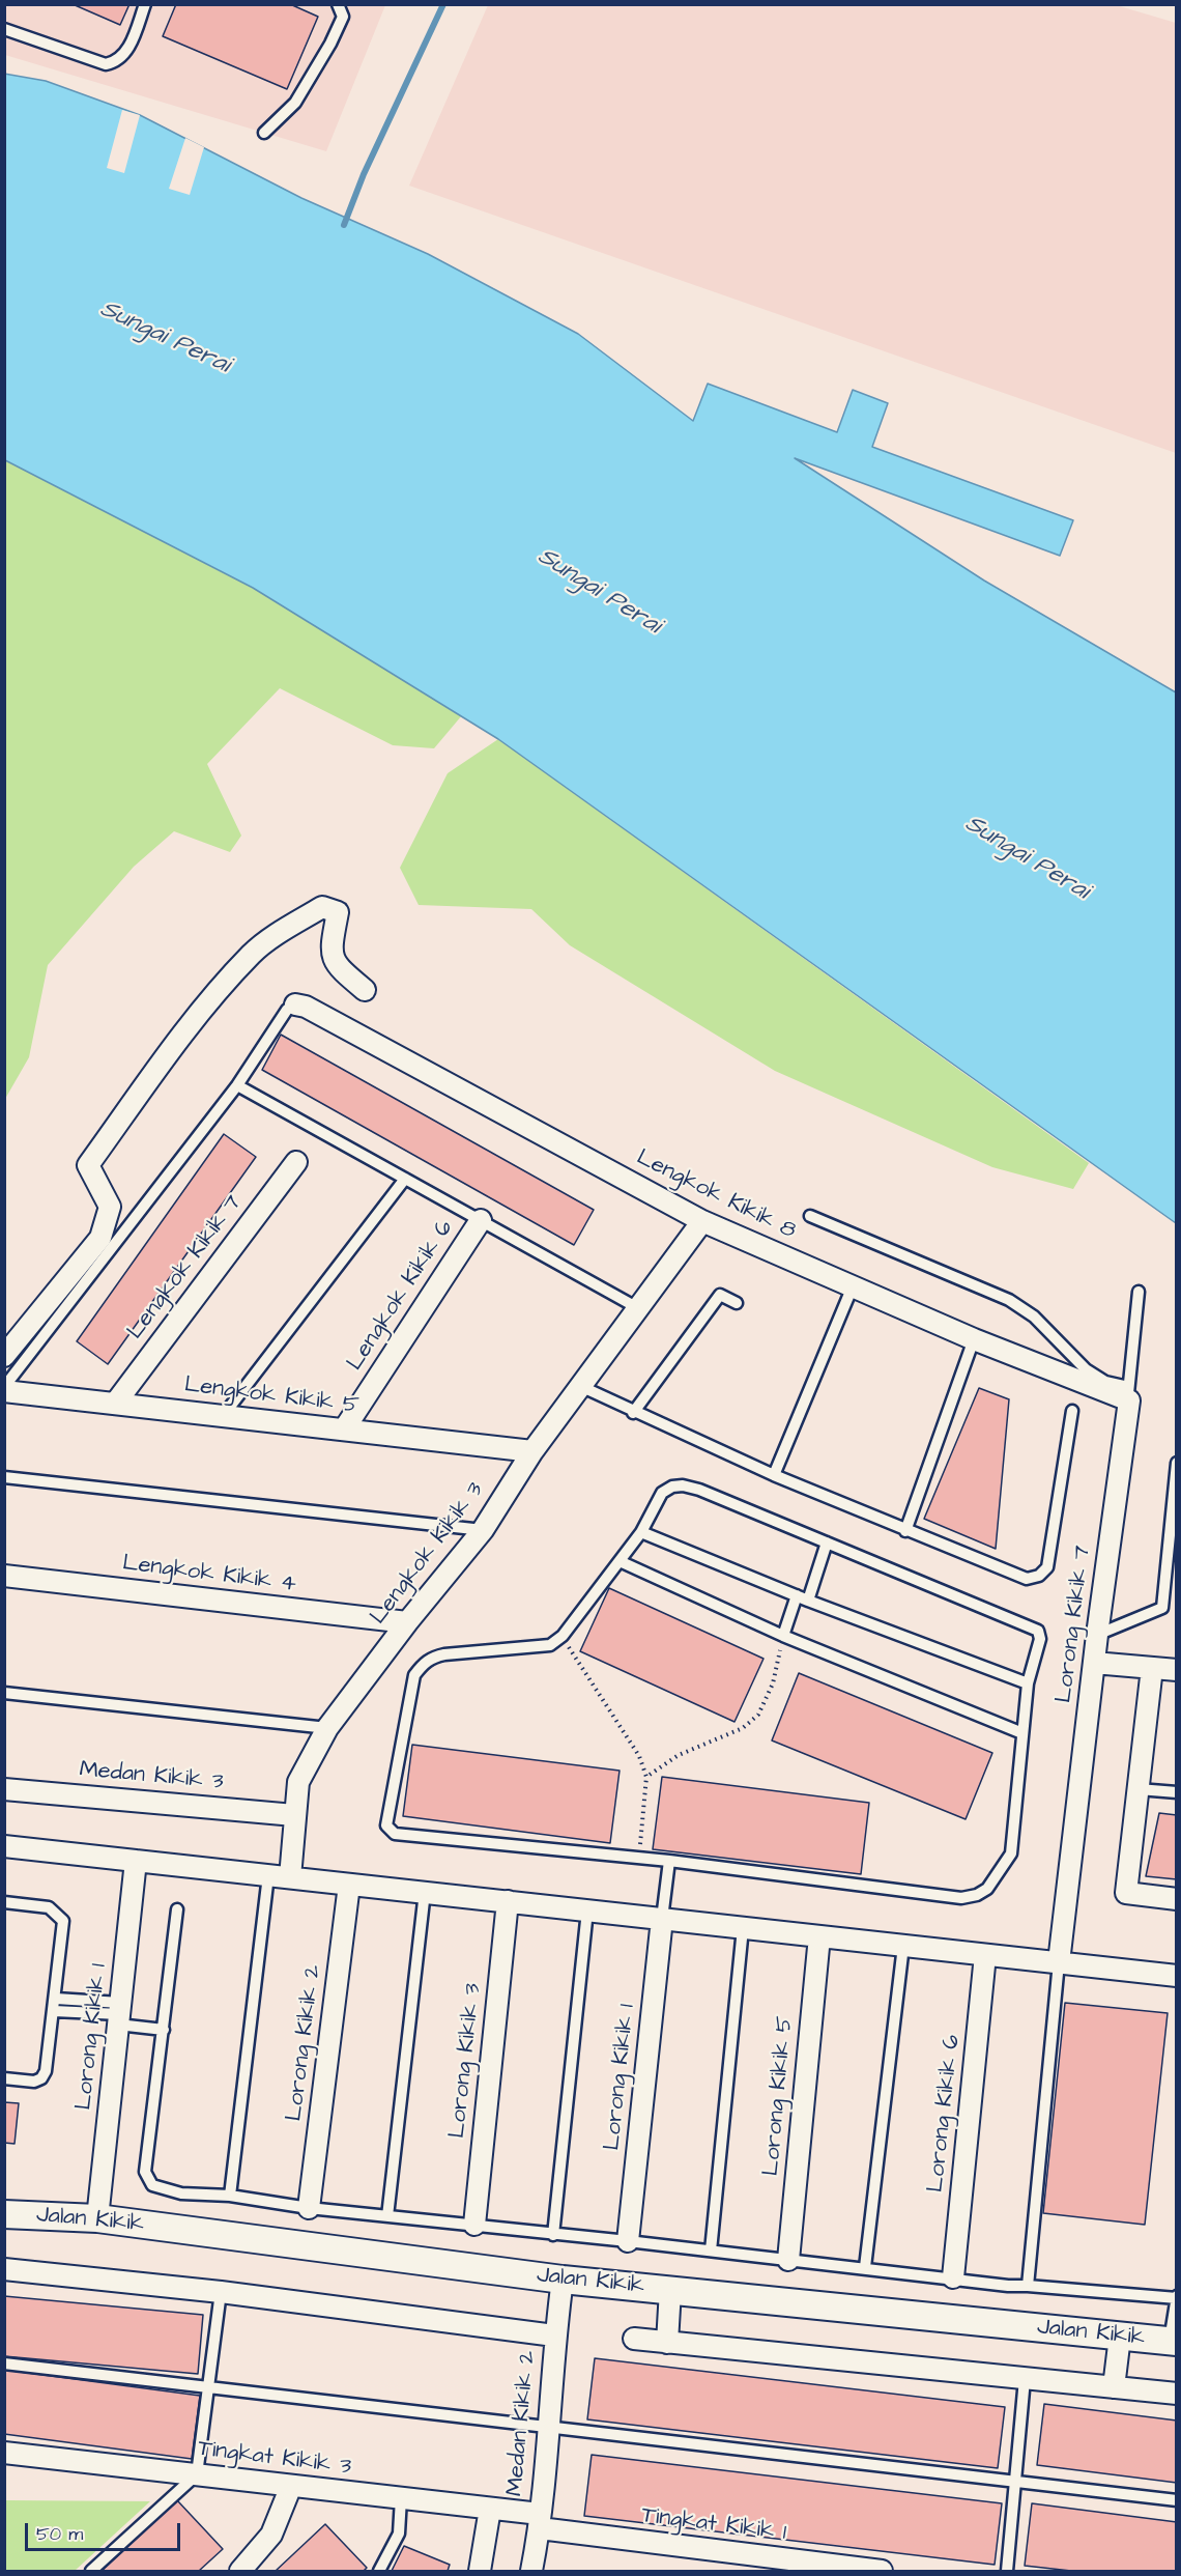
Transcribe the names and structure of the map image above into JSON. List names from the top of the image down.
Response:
{
  "streets": {
    "street": [
      "Lengkok Kikik 8",
      "Lengkok Kikik 7",
      "Lengkok Kikik 6",
      "Lengkok Kikik 5",
      "Lengkok Kikik 3",
      "Lengkok Kikik 4",
      "Lorong Kikik 7",
      "Medan Kikik 3",
      "Lorong Kikik 1",
      "Lorong Kikik 2",
      "Lorong Kikik 3",
      "Lorong Kikik 5",
      "Lorong Kikik 6",
      "Jalan Kikik",
      "Medan Kikik 2",
      "Tingkat Kikik 3",
      "Tingkat Kikik 1"
    ]
  },
  "crossings": [
    ["Lengkok Kikik 8", "Lengkok Kikik 3"],
    ["Lengkok Kikik 8", "Lorong Kikik 7"],
    ["Lengkok Kikik 7", "Lengkok Kikik 5"],
    ["Lengkok Kikik 6", "Lengkok Kikik 5"],
    ["Lengkok Kikik 5", "Lengkok Kikik 3"],
    ["Lengkok Kikik 3", "Lengkok Kikik 4"],
    ["Lengkok Kikik 3", "Medan Kikik 3"],
    ["Lorong Kikik 1", "Jalan Kikik"],
    ["Jalan Kikik", "Medan Kikik 2"],
    ["Medan Kikik 2", "Tingkat Kikik 3"],
    ["Medan Kikik 2", "Tingkat Kikik 1"],
    ["Tingkat Kikik 3", "Tingkat Kikik 1"]
  ],
  "water": ["Sungai Perai"],
  "scale_bar": "50 m"
}
